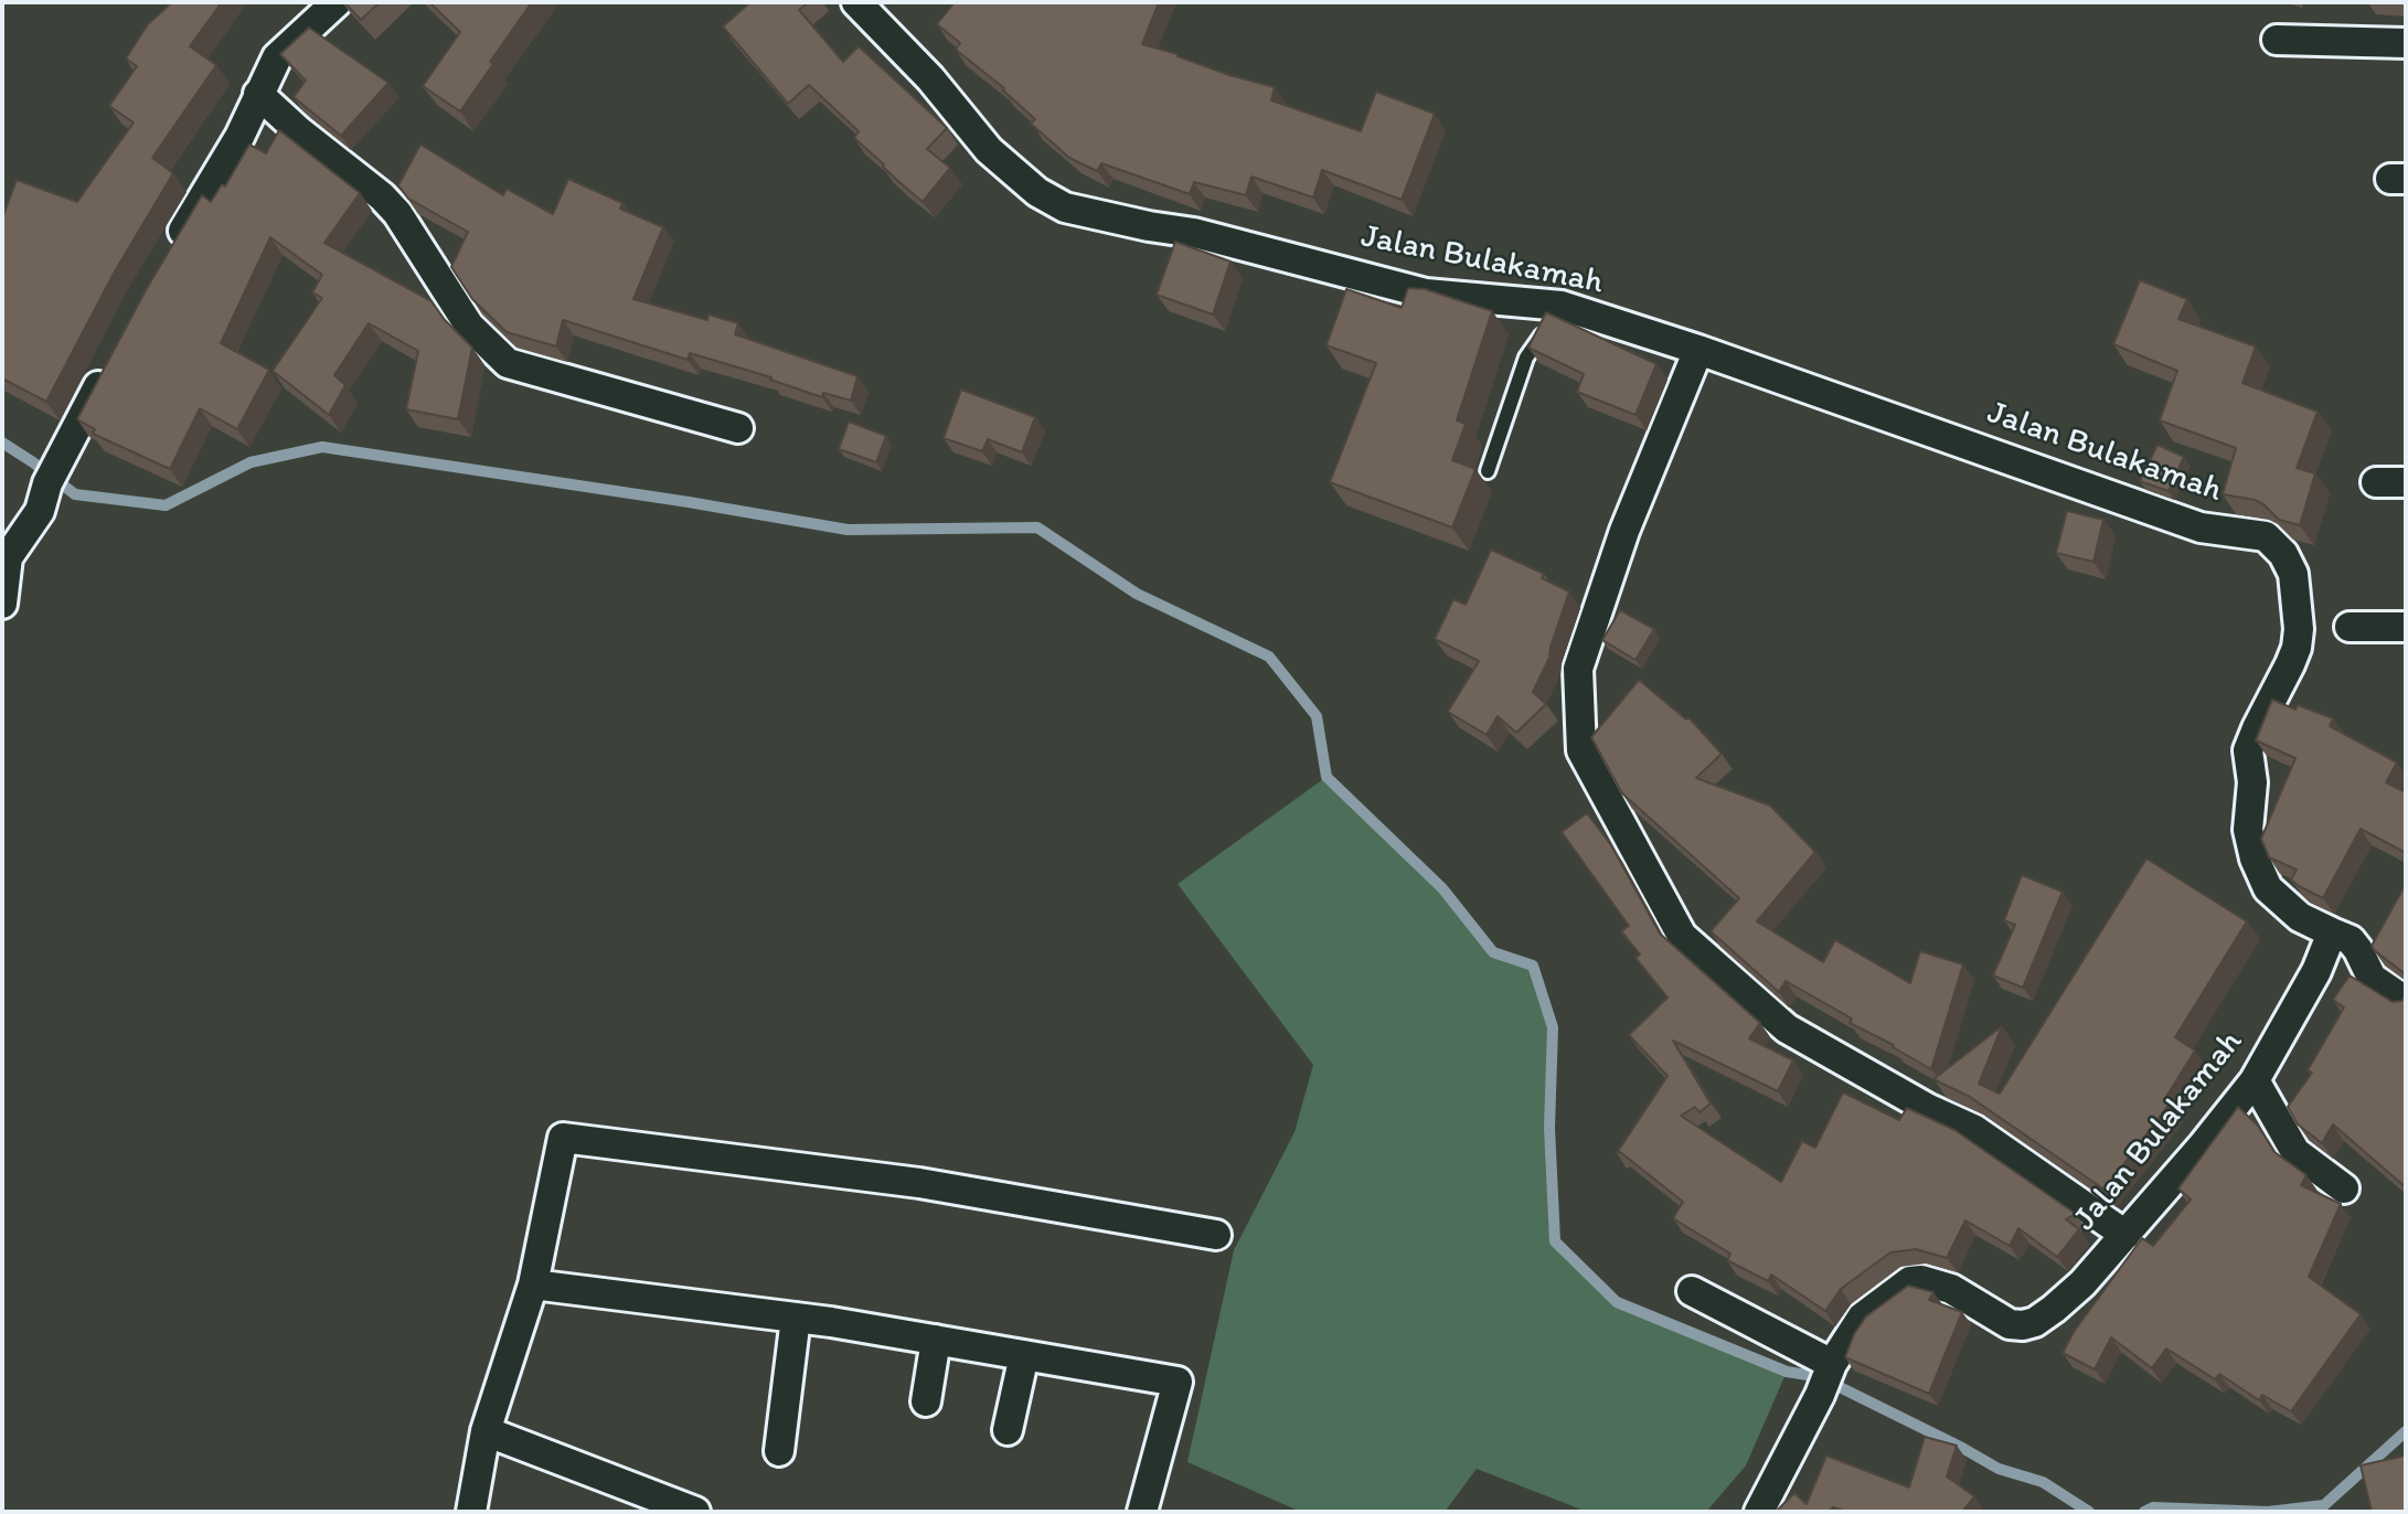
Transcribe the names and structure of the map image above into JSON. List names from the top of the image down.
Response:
{
  "streets": {
    "street": ["Jalan Bulakamah"]
  }
}
